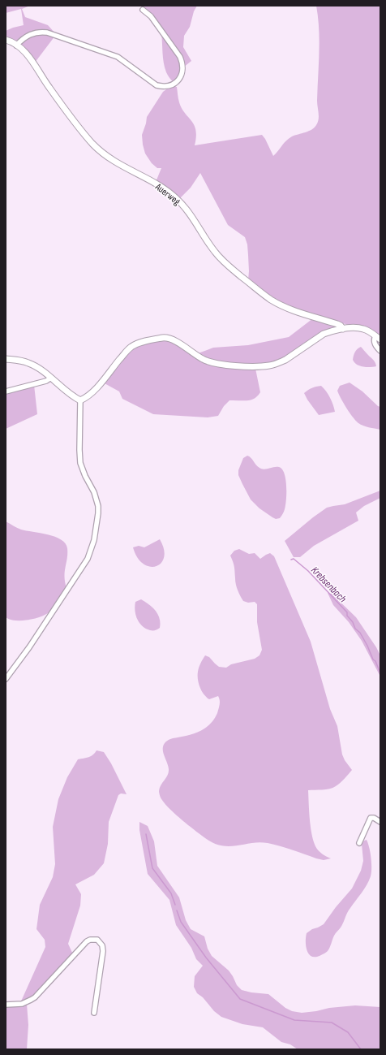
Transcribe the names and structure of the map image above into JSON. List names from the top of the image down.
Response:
{
  "streets": {
    "street": ["Auerweg"]
  },
  "water": ["Krebsenbach"]
}
